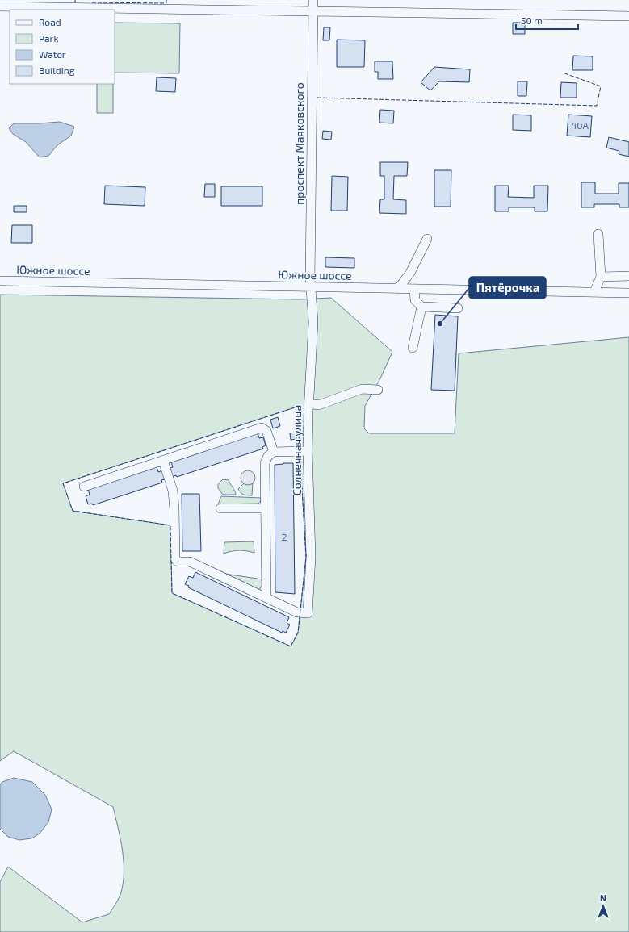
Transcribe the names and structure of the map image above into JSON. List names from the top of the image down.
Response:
{
  "streets": {
    "street": ["проспект Маяковского", "Южное шоссе", "Солнечная улица"]
  },
  "crossings": [
    ["проспект Маяковского", "Южное шоссе"],
    ["проспект Маяковского", "Солнечная улица"],
    ["Южное шоссе", "Солнечная улица"]
  ],
  "places": ["Пятёрочка"],
  "house_numbers": ["40А", "2"],
  "legend": [
    "Road",
    "Park",
    "Water",
    "Building"
  ],
  "scale_bar": "50 m",
  "north": "top"
}
